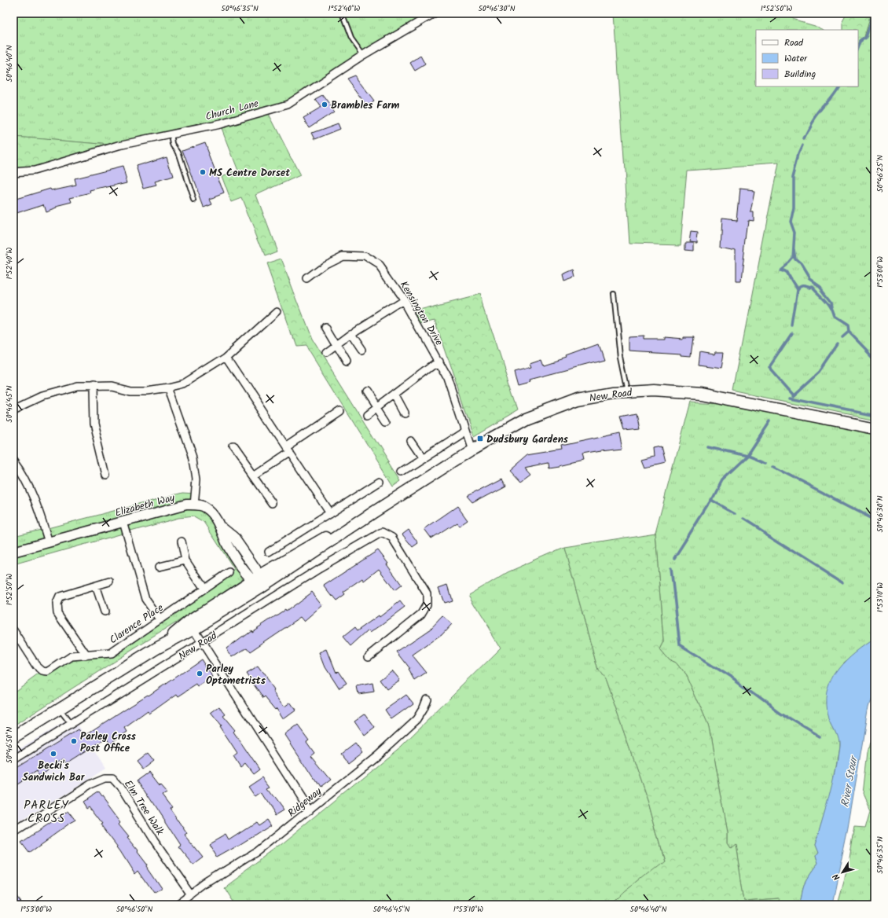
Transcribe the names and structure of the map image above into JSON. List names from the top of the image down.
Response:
{
  "streets": {
    "main road": ["New Road"],
    "street": [
      "Church Lane",
      "Kensington Drive",
      "Elizabeth Way",
      "Clarence Place",
      "Ridgeway",
      "Elm Tree Walk"
    ]
  },
  "crossings": [
    ["Kensington Drive", "New Road"],
    ["Ridgeway", "Elm Tree Walk"]
  ],
  "districts": ["PARLEY CROSS"],
  "water": ["River Stour"],
  "places": {
    "other": [
      "Brambles Farm",
      "MS Centre Dorset",
      "Parley Optometrists",
      "Parley Cross Post Office",
      "Becki's Sandwich Bar"
    ],
    "transit": ["Dudsbury Gardens"]
  },
  "legend": ["Road", "Water", "Building"],
  "north": "bottom left",
  "coordinates": [
    "50°46'35\"N",
    "1°52'40\"W",
    "50°46'30\"N",
    "1°52'50\"W",
    "50°46'40\"N",
    "50°46'25\"N",
    "1°53'00\"W",
    "50°46'45\"N",
    "1°53'10\"W",
    "50°46'50\"N"
  ]
}
